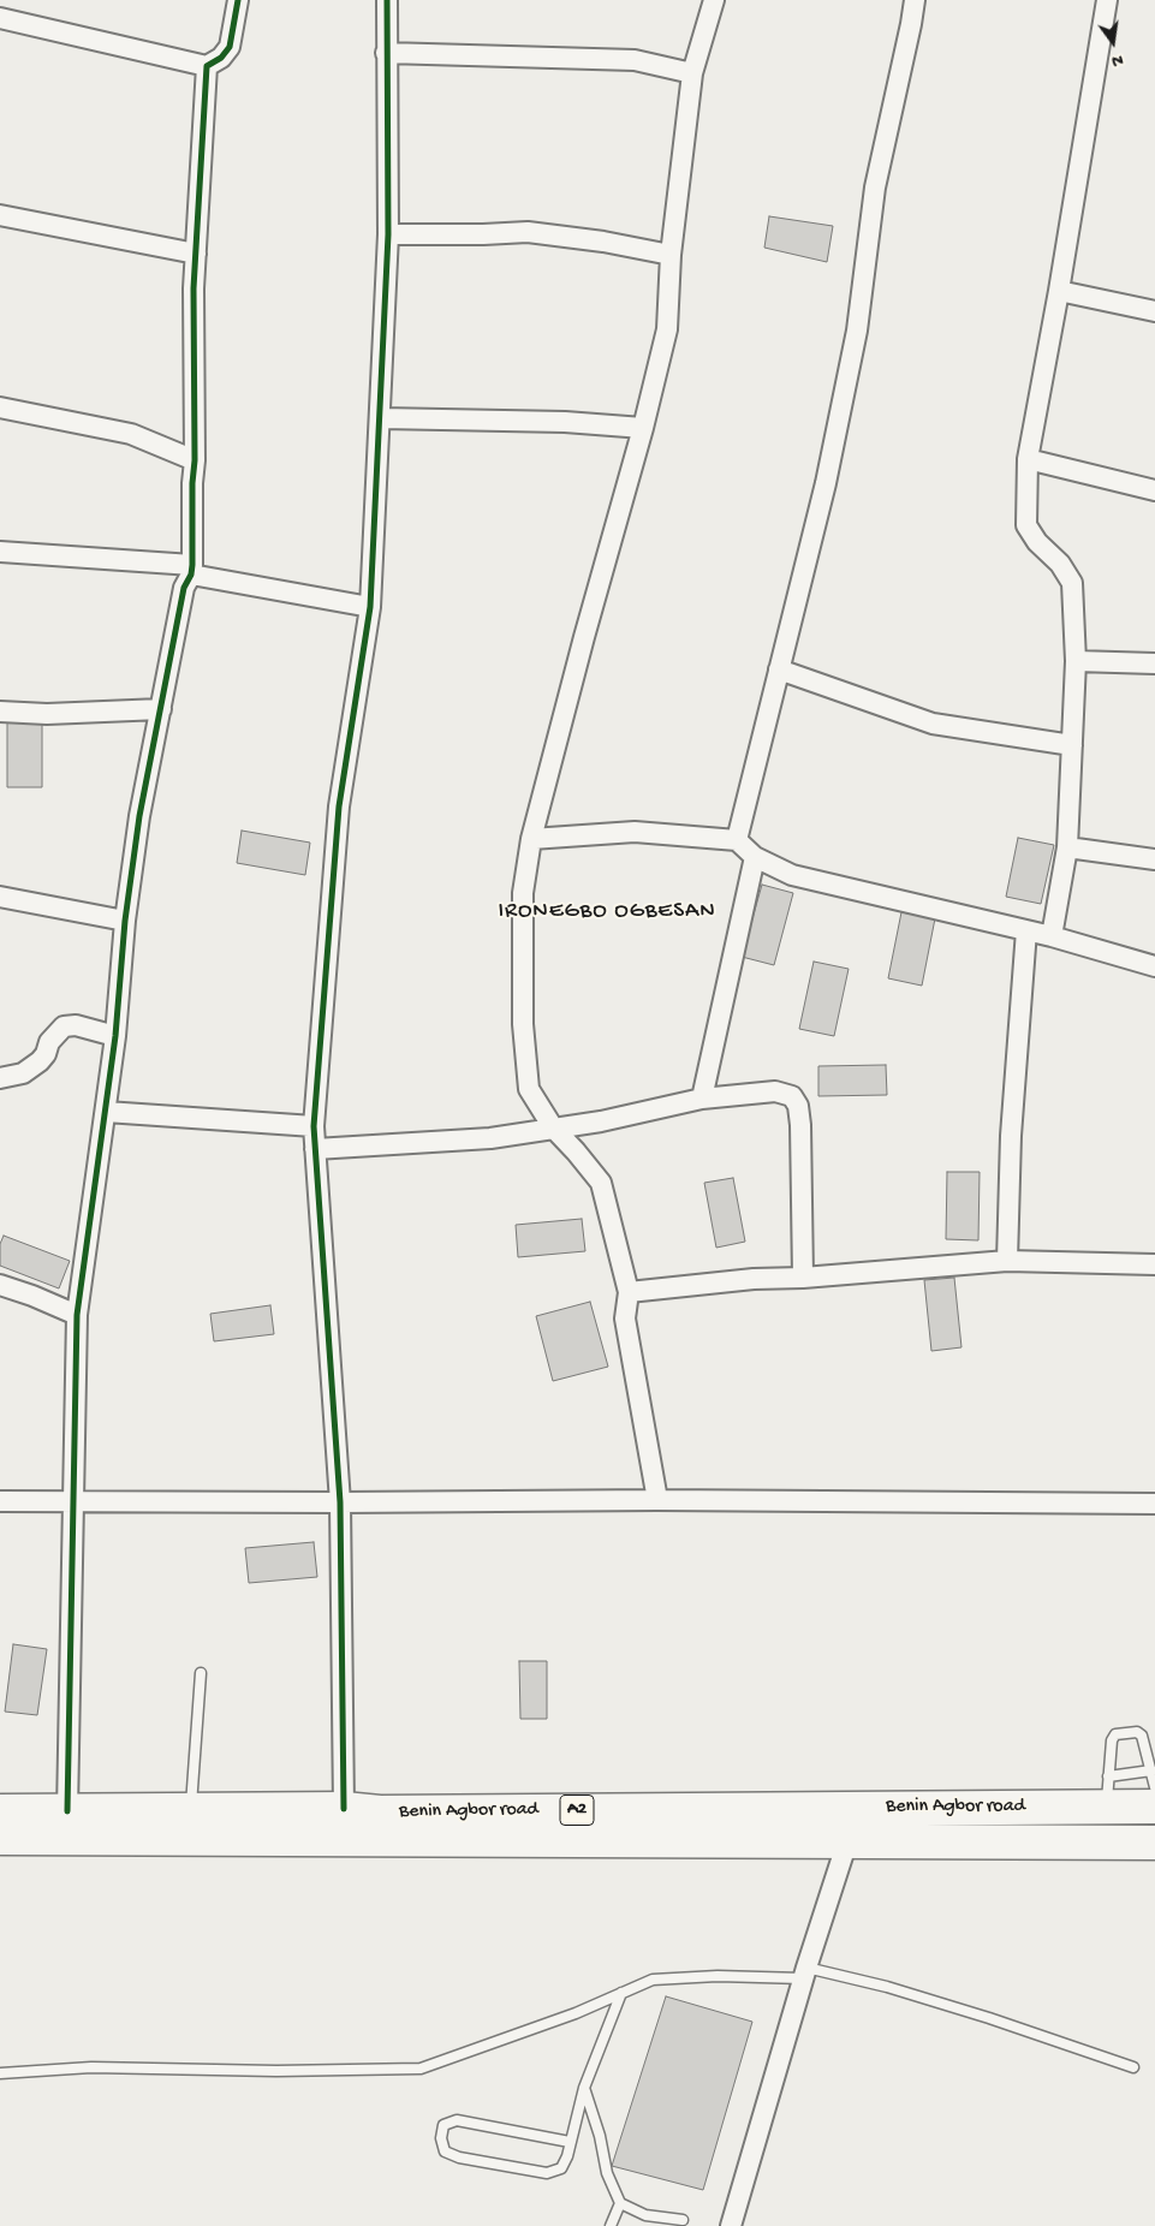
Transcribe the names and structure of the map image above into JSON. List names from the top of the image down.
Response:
{
  "streets": {
    "highway": ["Benin Agbor road", "A2"]
  },
  "districts": ["IRONEGBO OGBESAN"],
  "north": "bottom"
}
